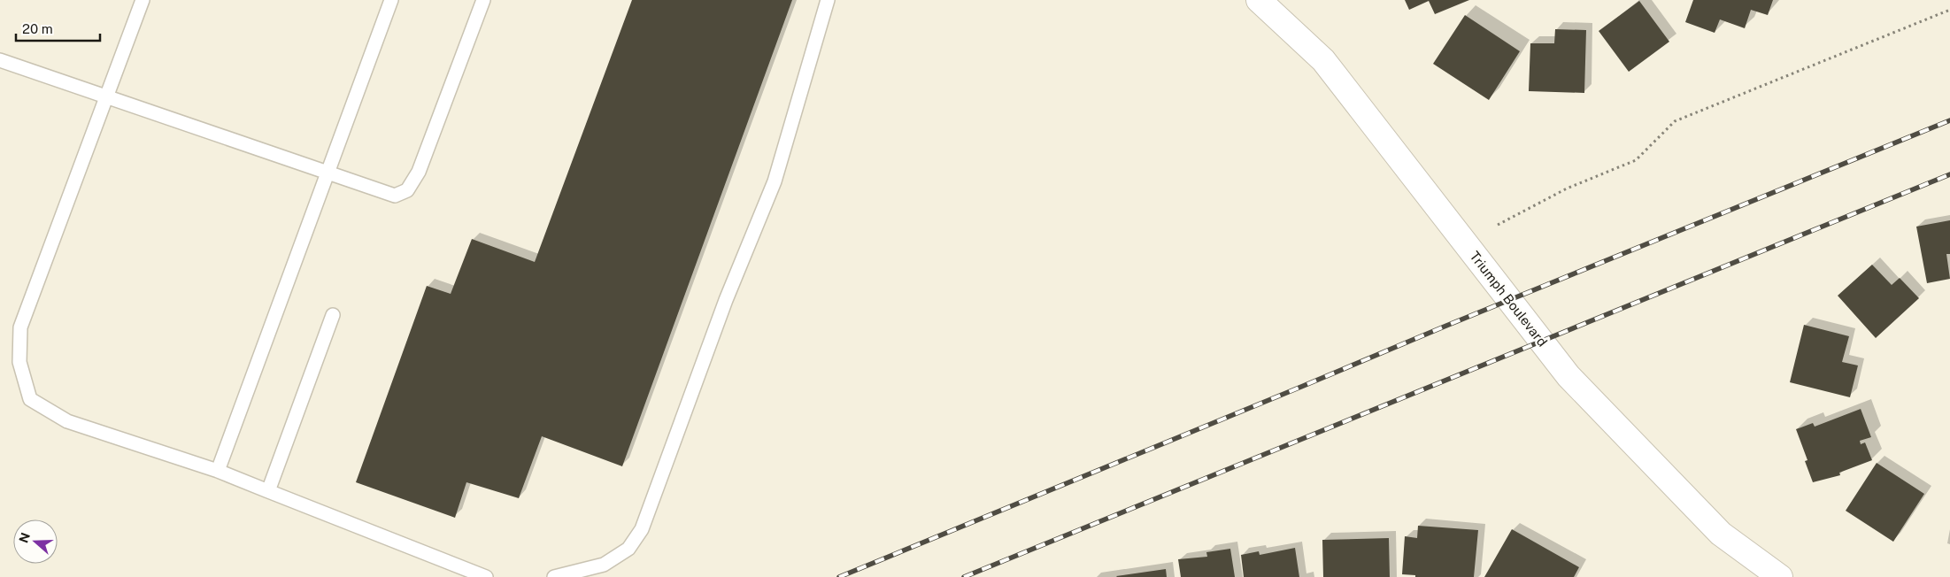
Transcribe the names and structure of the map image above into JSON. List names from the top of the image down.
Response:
{
  "streets": {
    "main road": ["Triumph Boulevard"]
  },
  "scale_bar": "20 m",
  "north": "left"
}
